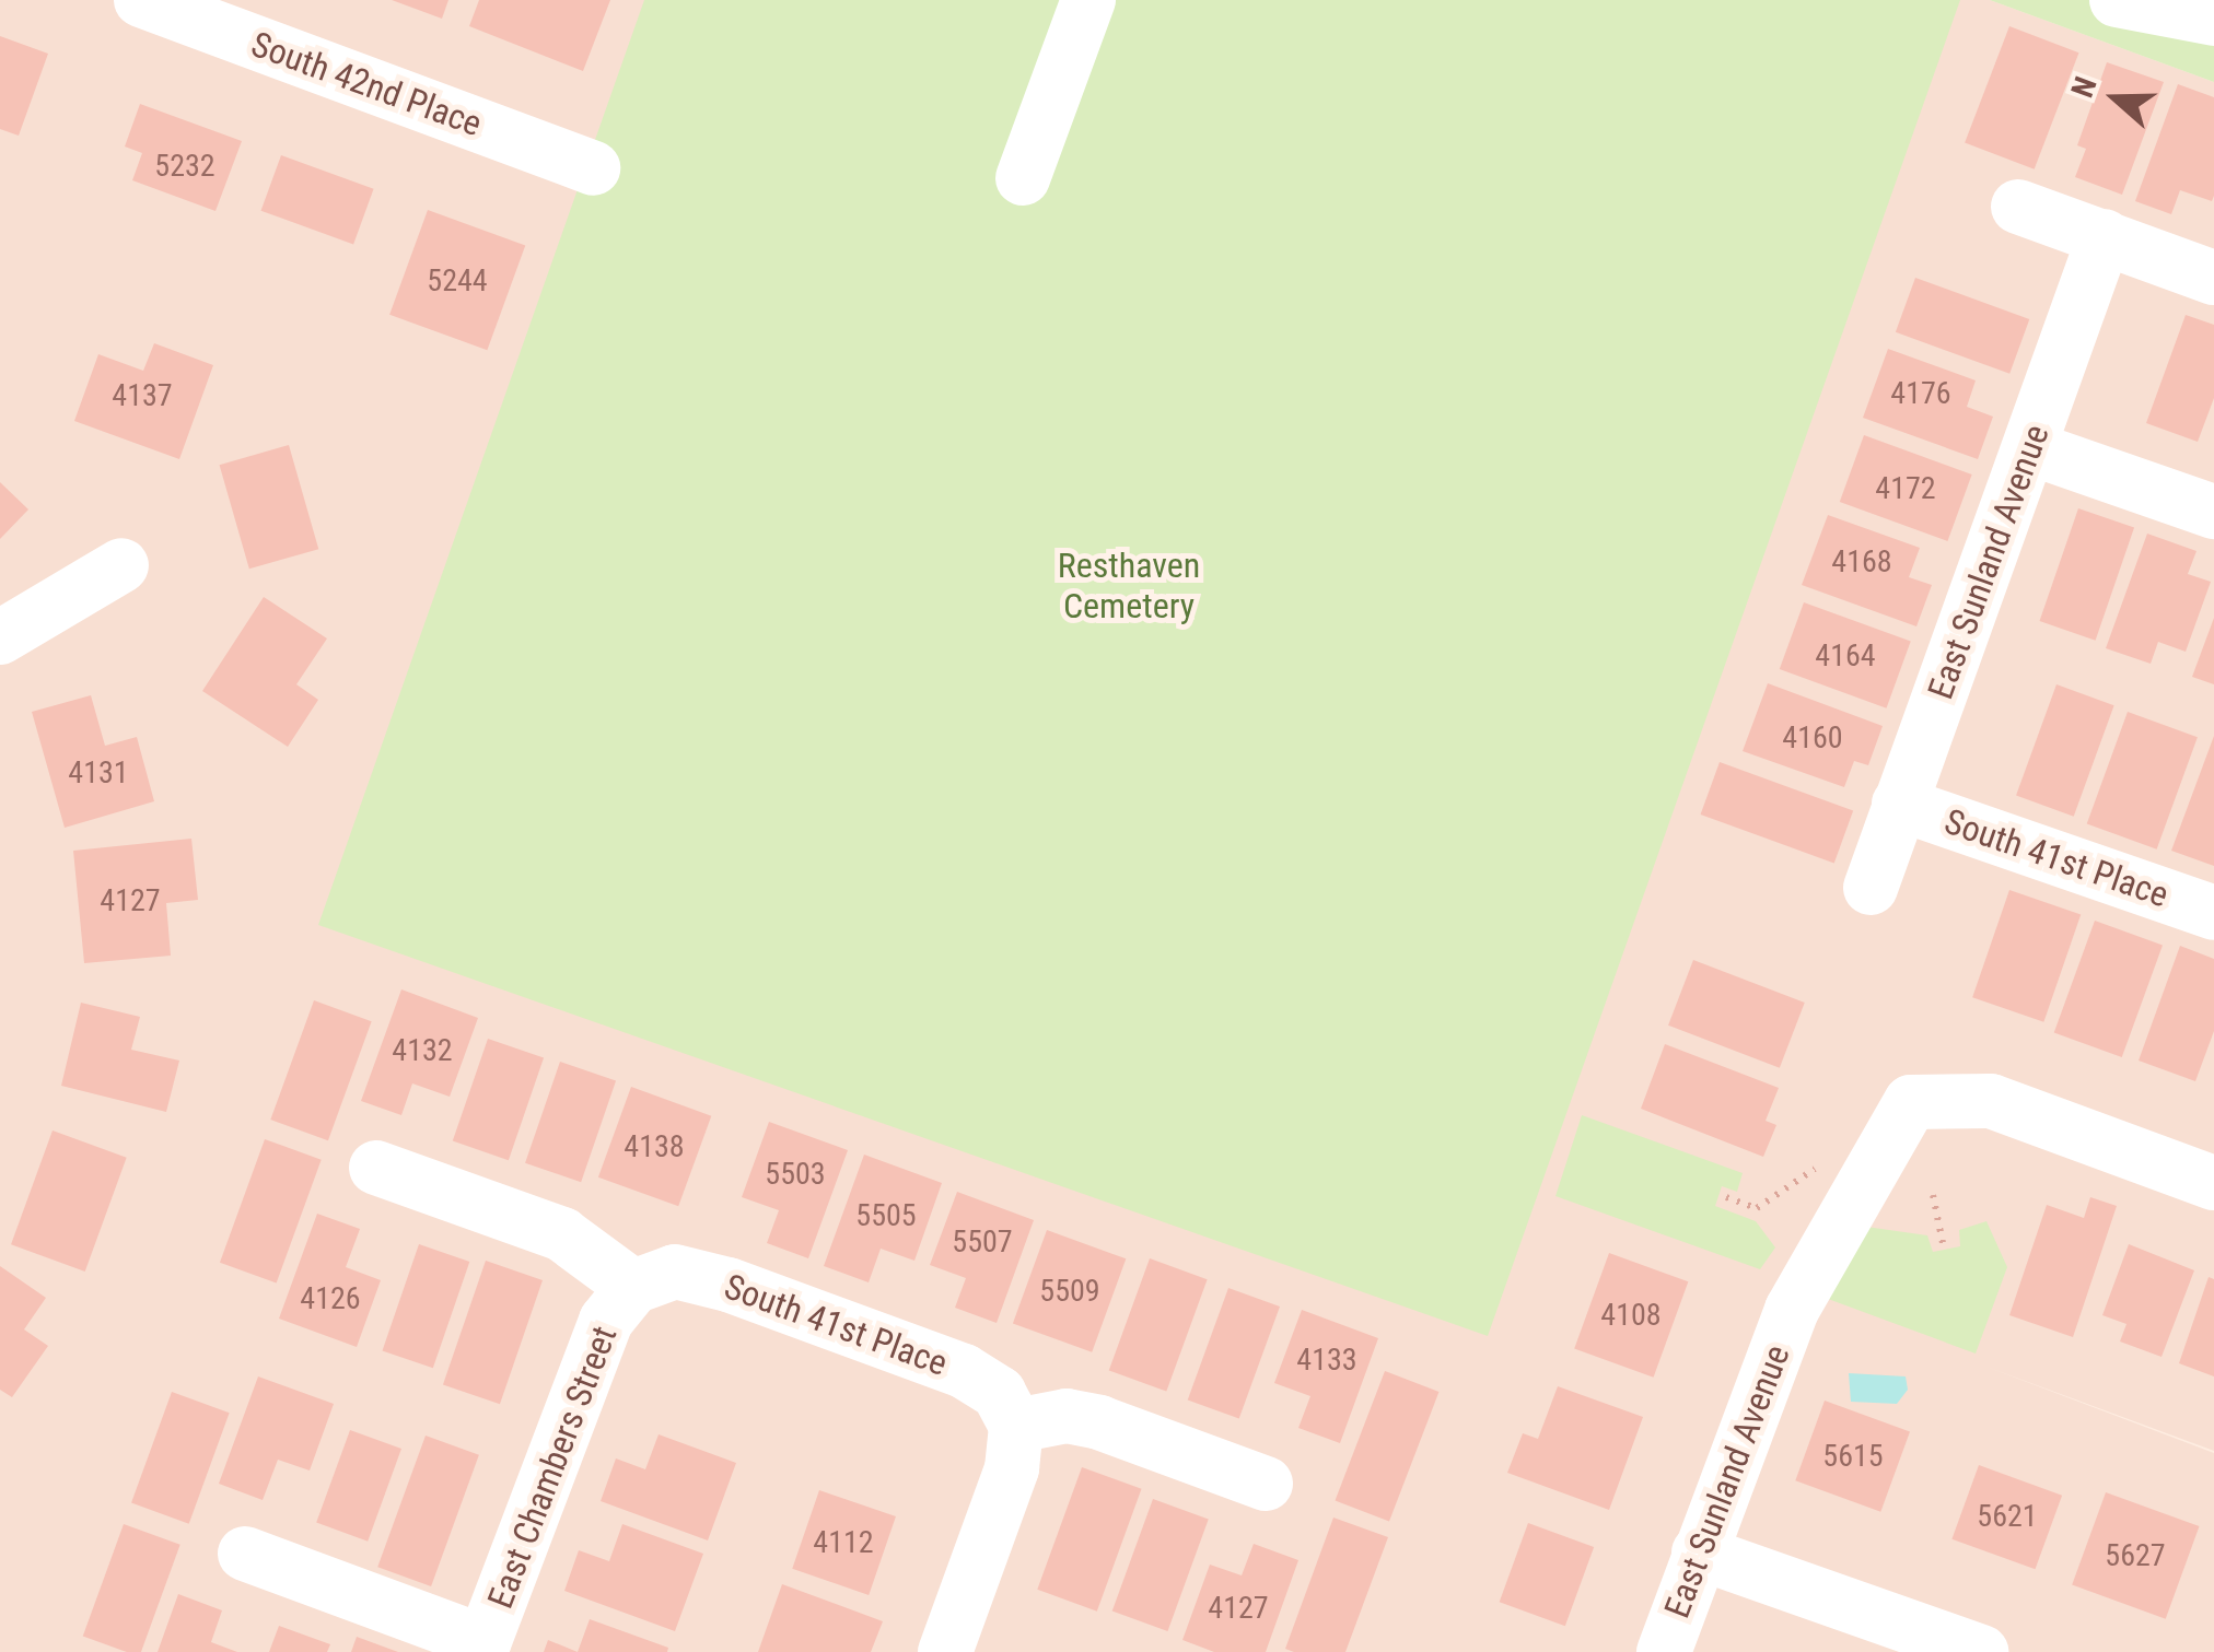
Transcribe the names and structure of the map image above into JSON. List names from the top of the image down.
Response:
{
  "streets": {
    "street": [
      "South 42nd Place",
      "East Sunland Avenue",
      "South 41st Place",
      "East Chambers Street"
    ]
  },
  "crossings": [
    ["East Sunland Avenue", "South 41st Place"],
    ["South 41st Place", "East Chambers Street"]
  ],
  "parks": ["Resthaven Cemetery"],
  "house_numbers": [
    "5232",
    "5244",
    "4176",
    "4137",
    "4172",
    "4168",
    "4164",
    "4160",
    "4131",
    "4127",
    "4132",
    "4138",
    "5503",
    "5505",
    "5507",
    "5509",
    "4126",
    "4108",
    "4133",
    "5615",
    "5621",
    "4112",
    "5627",
    "4127"
  ],
  "north": "left"
}
